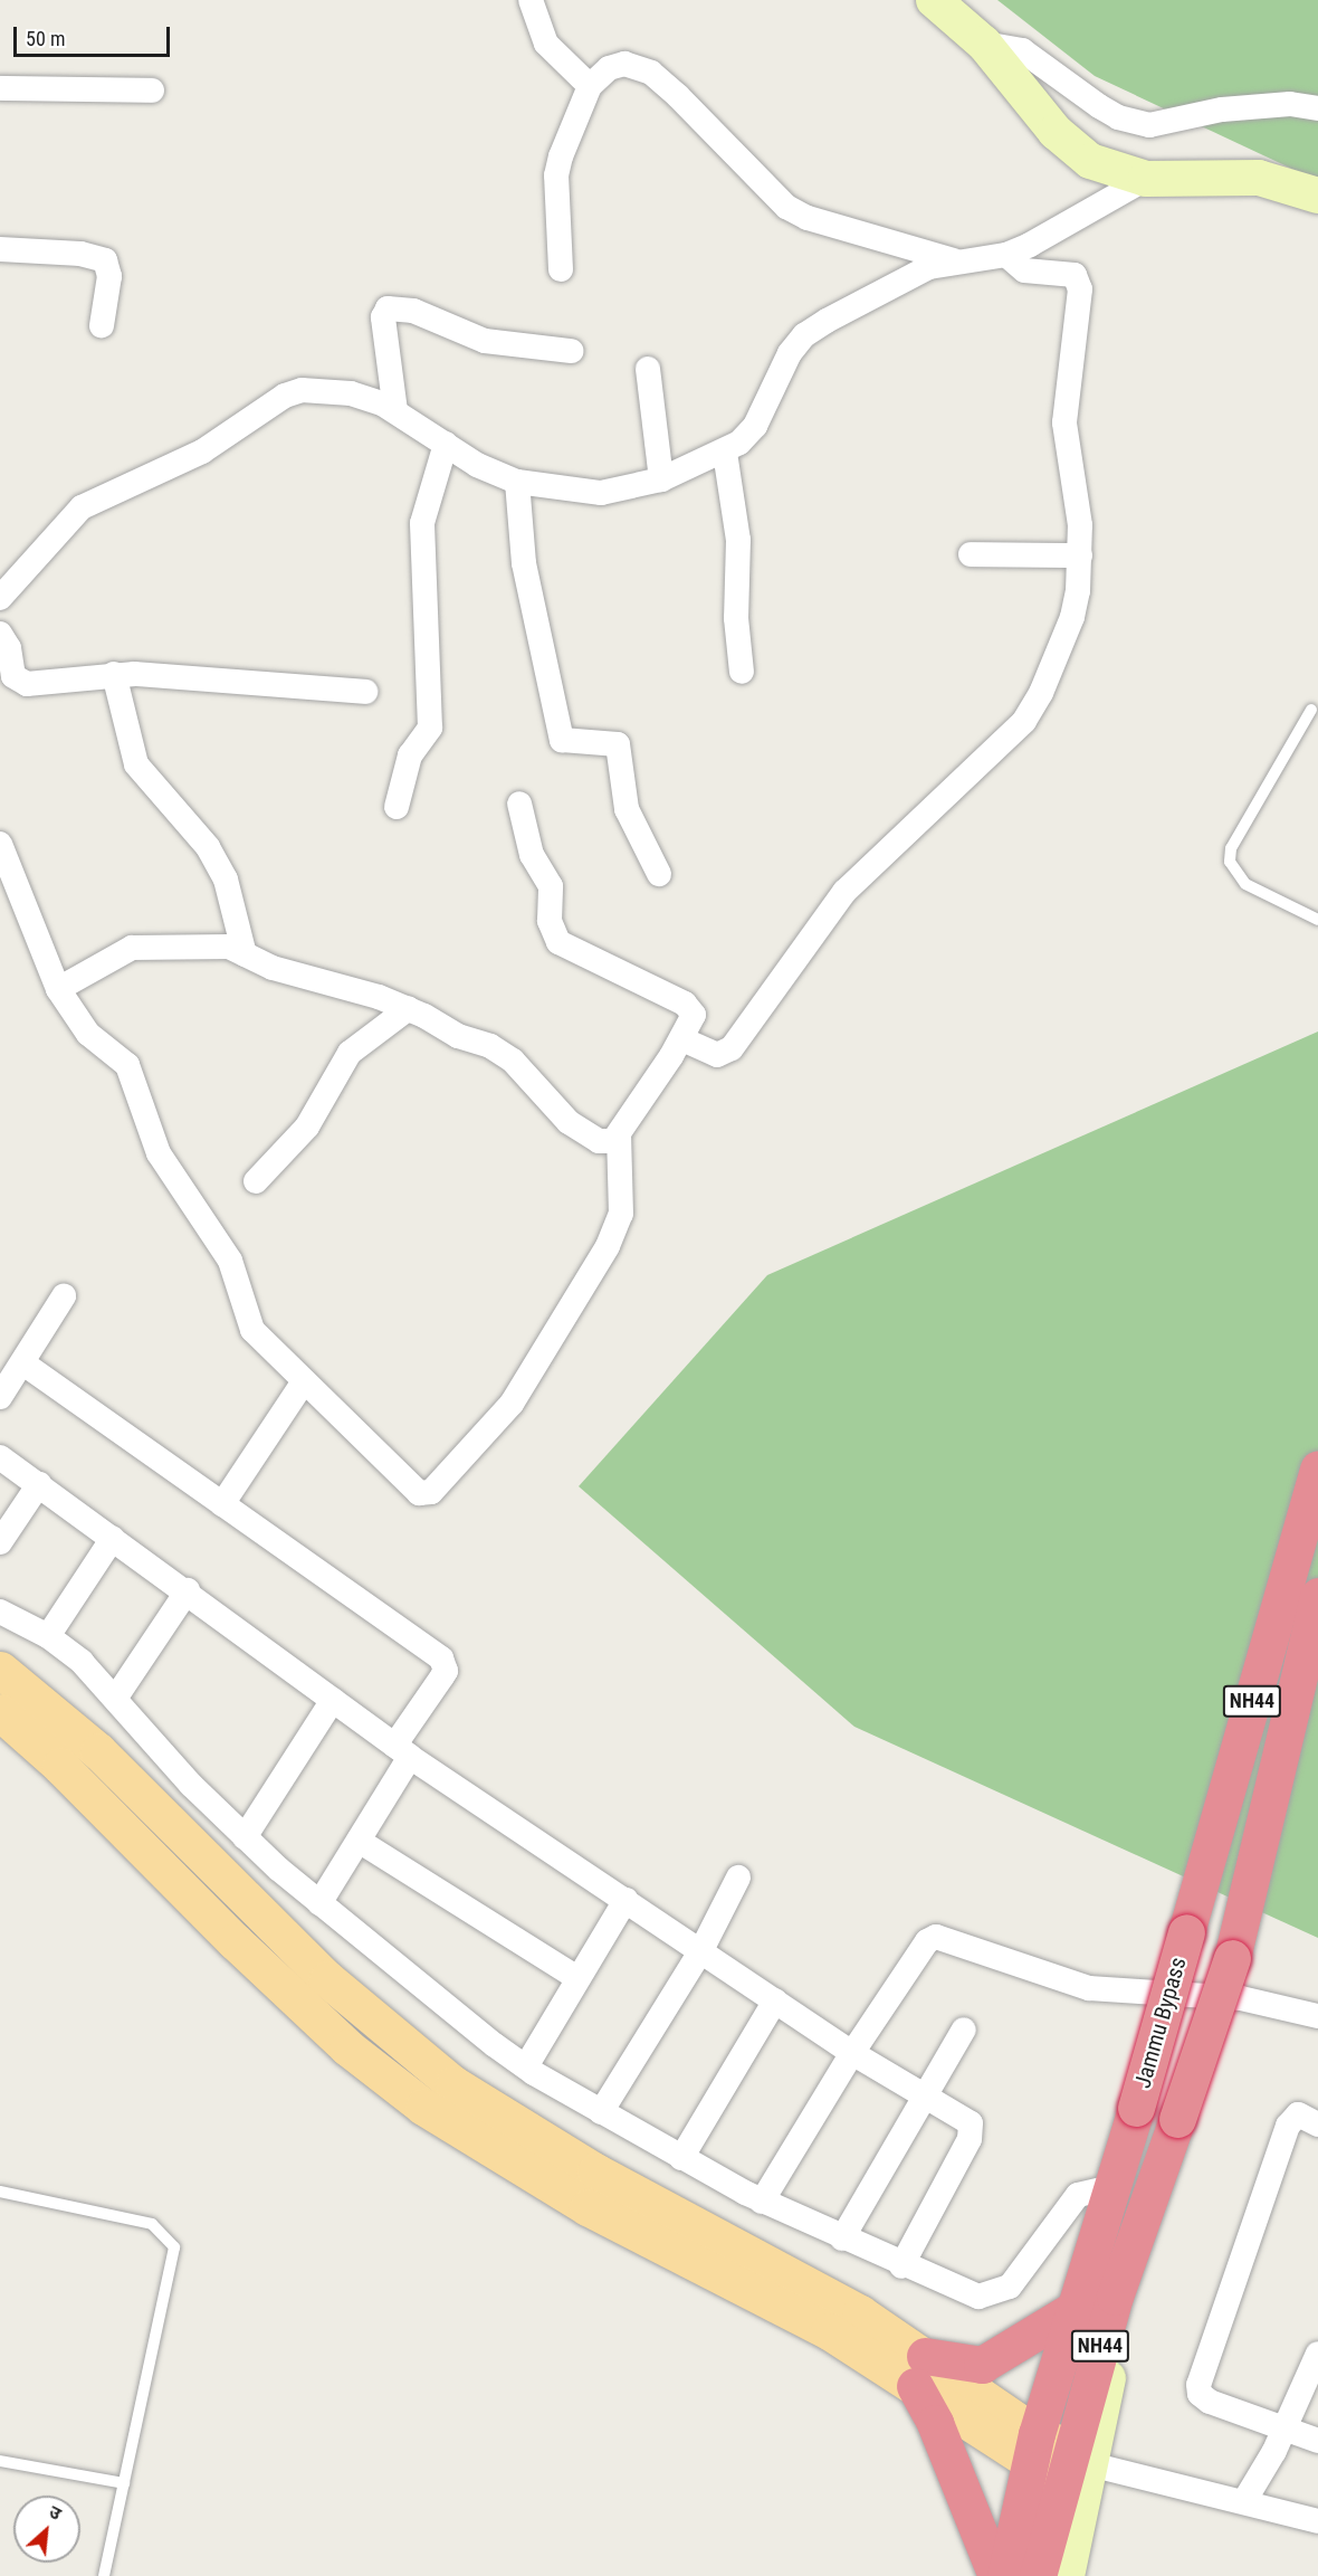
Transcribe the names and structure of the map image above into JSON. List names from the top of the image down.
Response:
{
  "streets": {
    "highway": ["NH44", "Jammu Bypass"]
  },
  "scale_bar": "50 m",
  "north": "top right"
}
